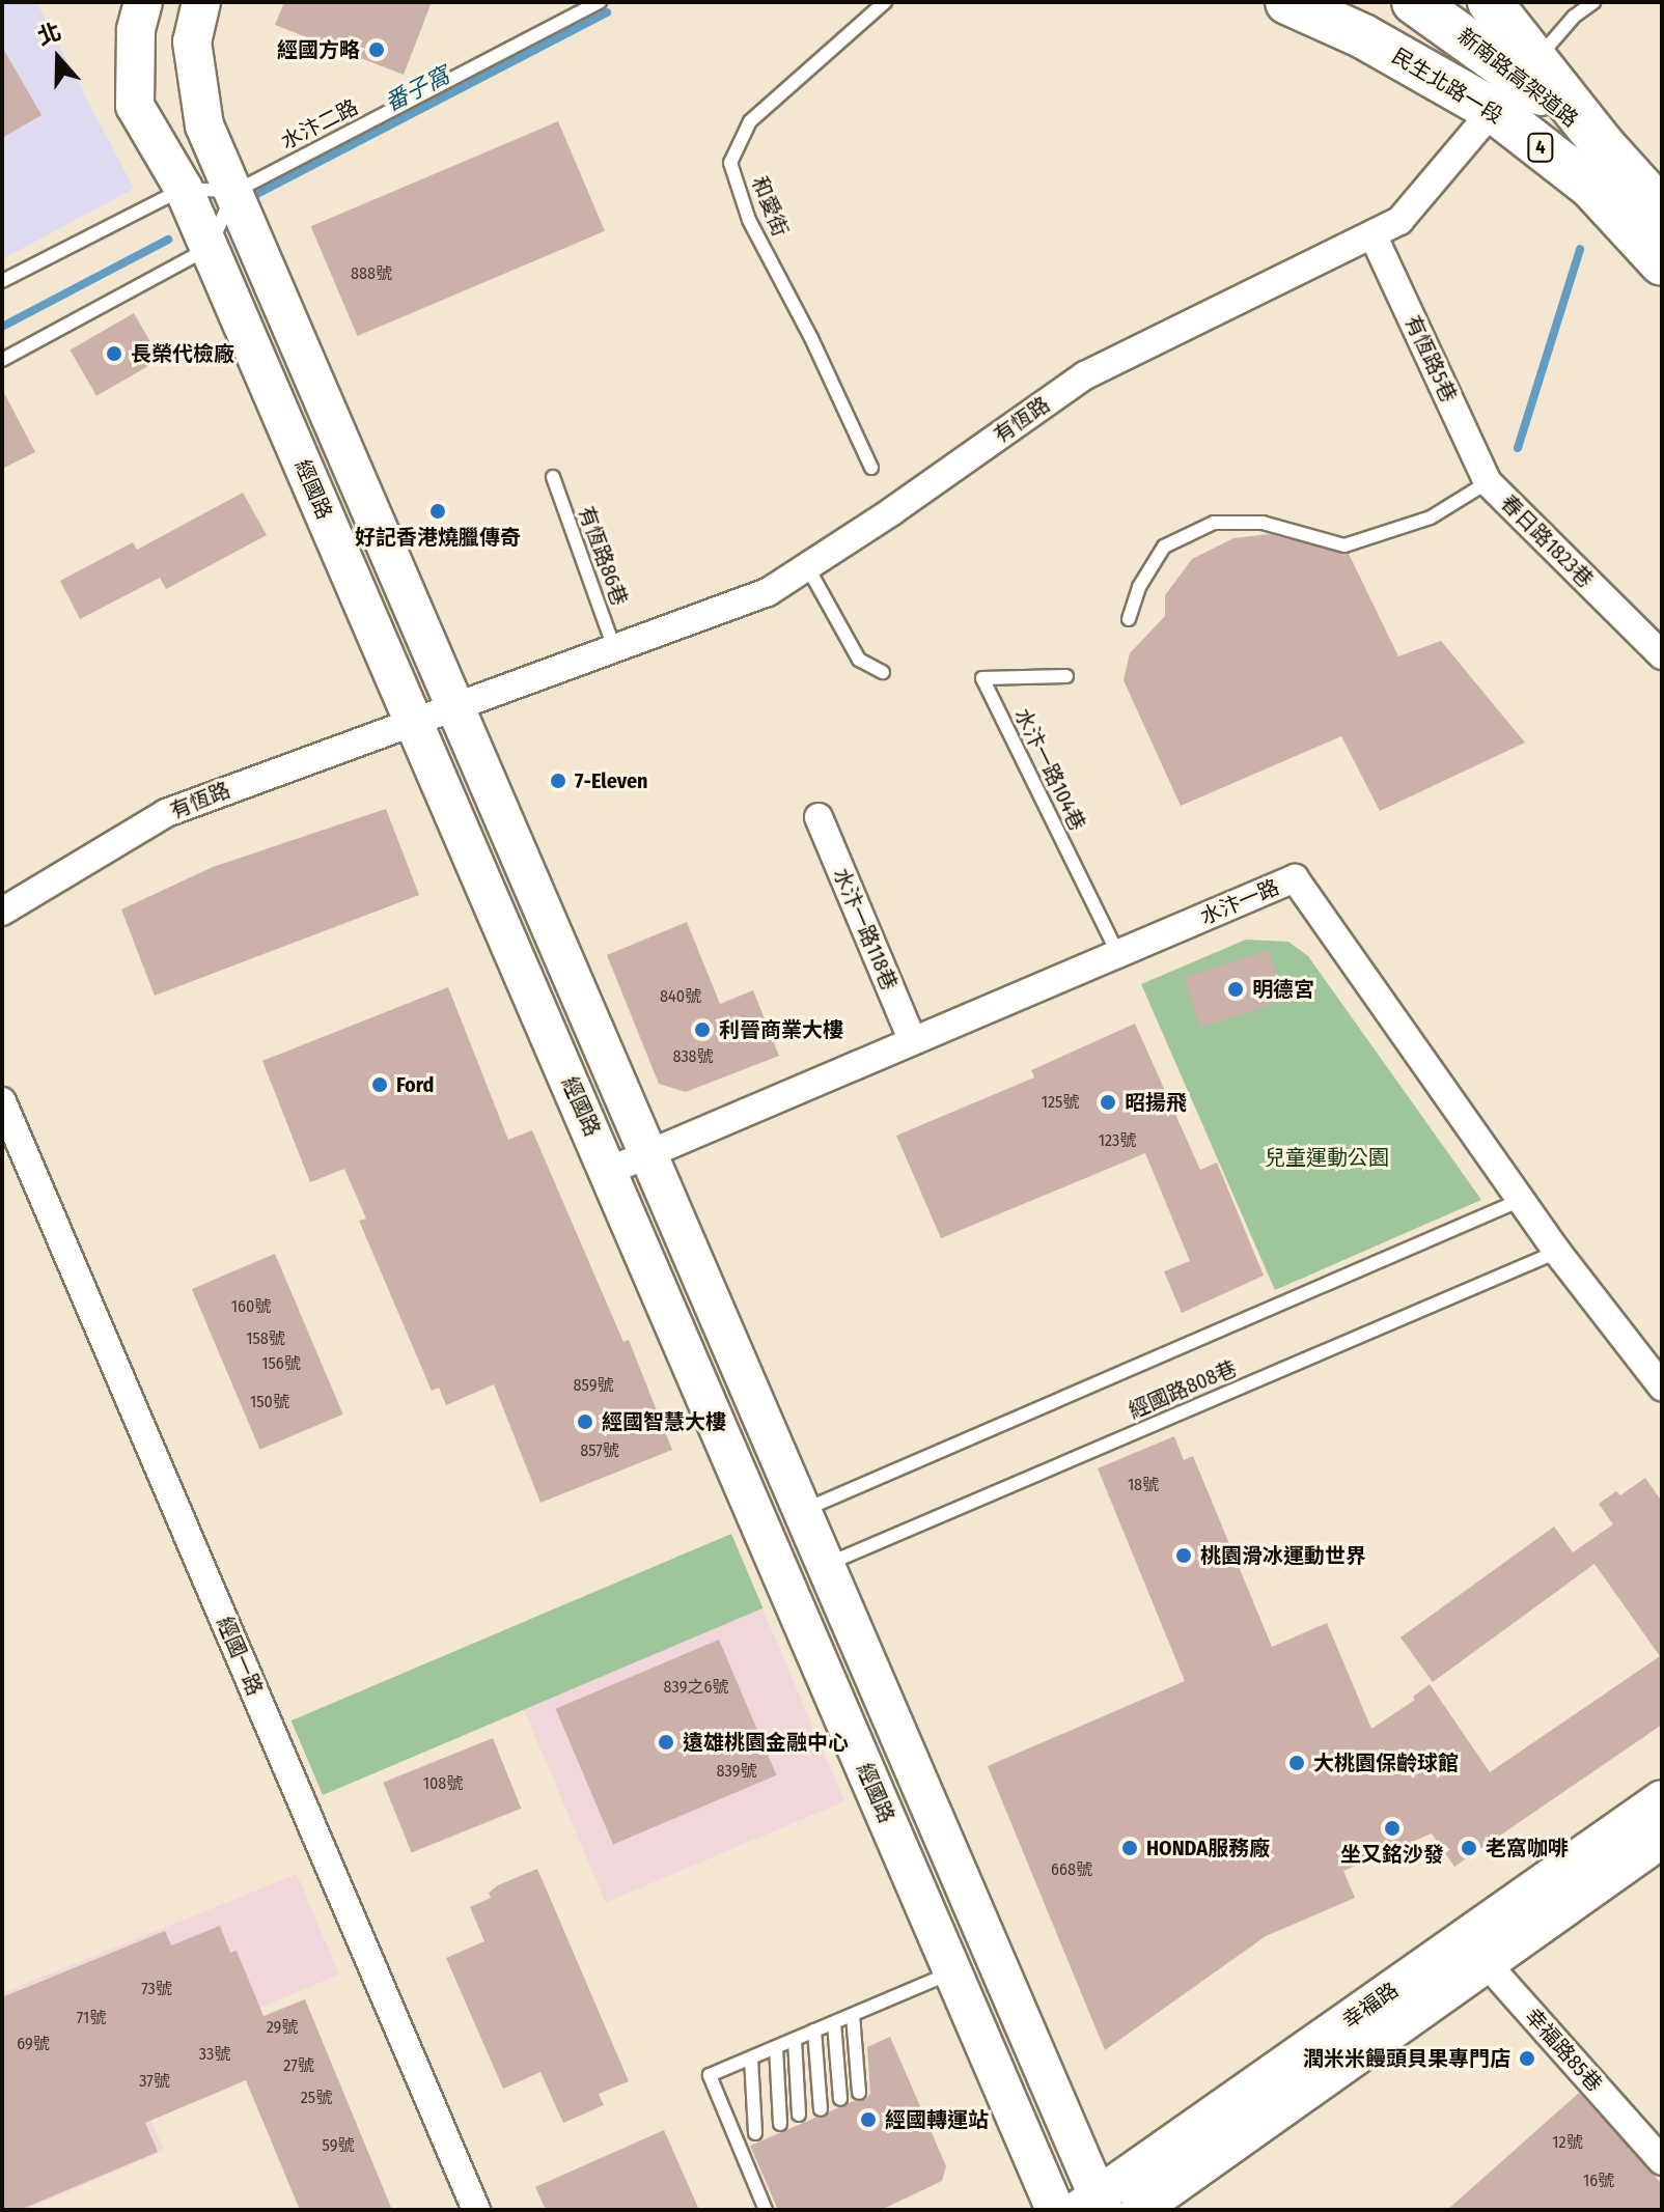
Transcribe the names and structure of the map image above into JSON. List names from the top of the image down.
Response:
{
  "streets": {
    "main road": ["新南路高架道路", "民生北路一段", "4"],
    "street": [
      "有恆路5巷",
      "有恆路",
      "經國路",
      "春日路1823巷",
      "水汴一路",
      "水汴一路118巷",
      "經國一路",
      "幸福路",
      "幸福路85巷"
    ],
    "lane": [
      "水汴二路",
      "和愛街",
      "有恆路86巷",
      "水汴一路104巷",
      "經國路808巷"
    ]
  },
  "crossings": [
    ["新南路高架道路", "4"],
    ["新南路高架道路", "有恆路"],
    ["民生北路一段", "有恆路"],
    ["水汴二路", "經國路"],
    ["4", "有恆路"],
    ["有恆路5巷", "有恆路"],
    ["有恆路5巷", "春日路1823巷"],
    ["有恆路", "經國路"],
    ["有恆路", "有恆路86巷"],
    ["經國路", "水汴一路"],
    ["經國路", "經國路808巷"],
    ["經國路", "幸福路"],
    ["水汴一路104巷", "水汴一路"],
    ["水汴一路", "水汴一路118巷"],
    ["水汴一路", "經國路808巷"],
    ["幸福路", "幸福路85巷"]
  ],
  "water": ["番子窩"],
  "parks": ["兒童運動公園"],
  "places": [
    "經國方略",
    "長榮代檢廠",
    "好記香港燒臘傳奇",
    "7-Eleven",
    "明德宮",
    "利晉商業大樓",
    "Ford",
    "昭揚飛",
    "經國智慧大樓",
    "桃園滑冰運動世界",
    "遠雄桃園金融中心",
    "大桃園保齡球館",
    "坐又銘沙發",
    "HONDA服務廠",
    "老窩咖啡",
    "潤米米饅頭貝果專門店",
    "經國轉運站"
  ],
  "house_numbers": [
    "888號",
    "840號",
    "838號",
    "125號",
    "123號",
    "160號",
    "158號",
    "156號",
    "859號",
    "150號",
    "857號",
    "18號",
    "839之6號",
    "839號",
    "108號",
    "668號",
    "73號",
    "71號",
    "29號",
    "69號",
    "33號",
    "27號",
    "37號",
    "25號",
    "12號",
    "59號",
    "16號"
  ],
  "north": "top"
}
